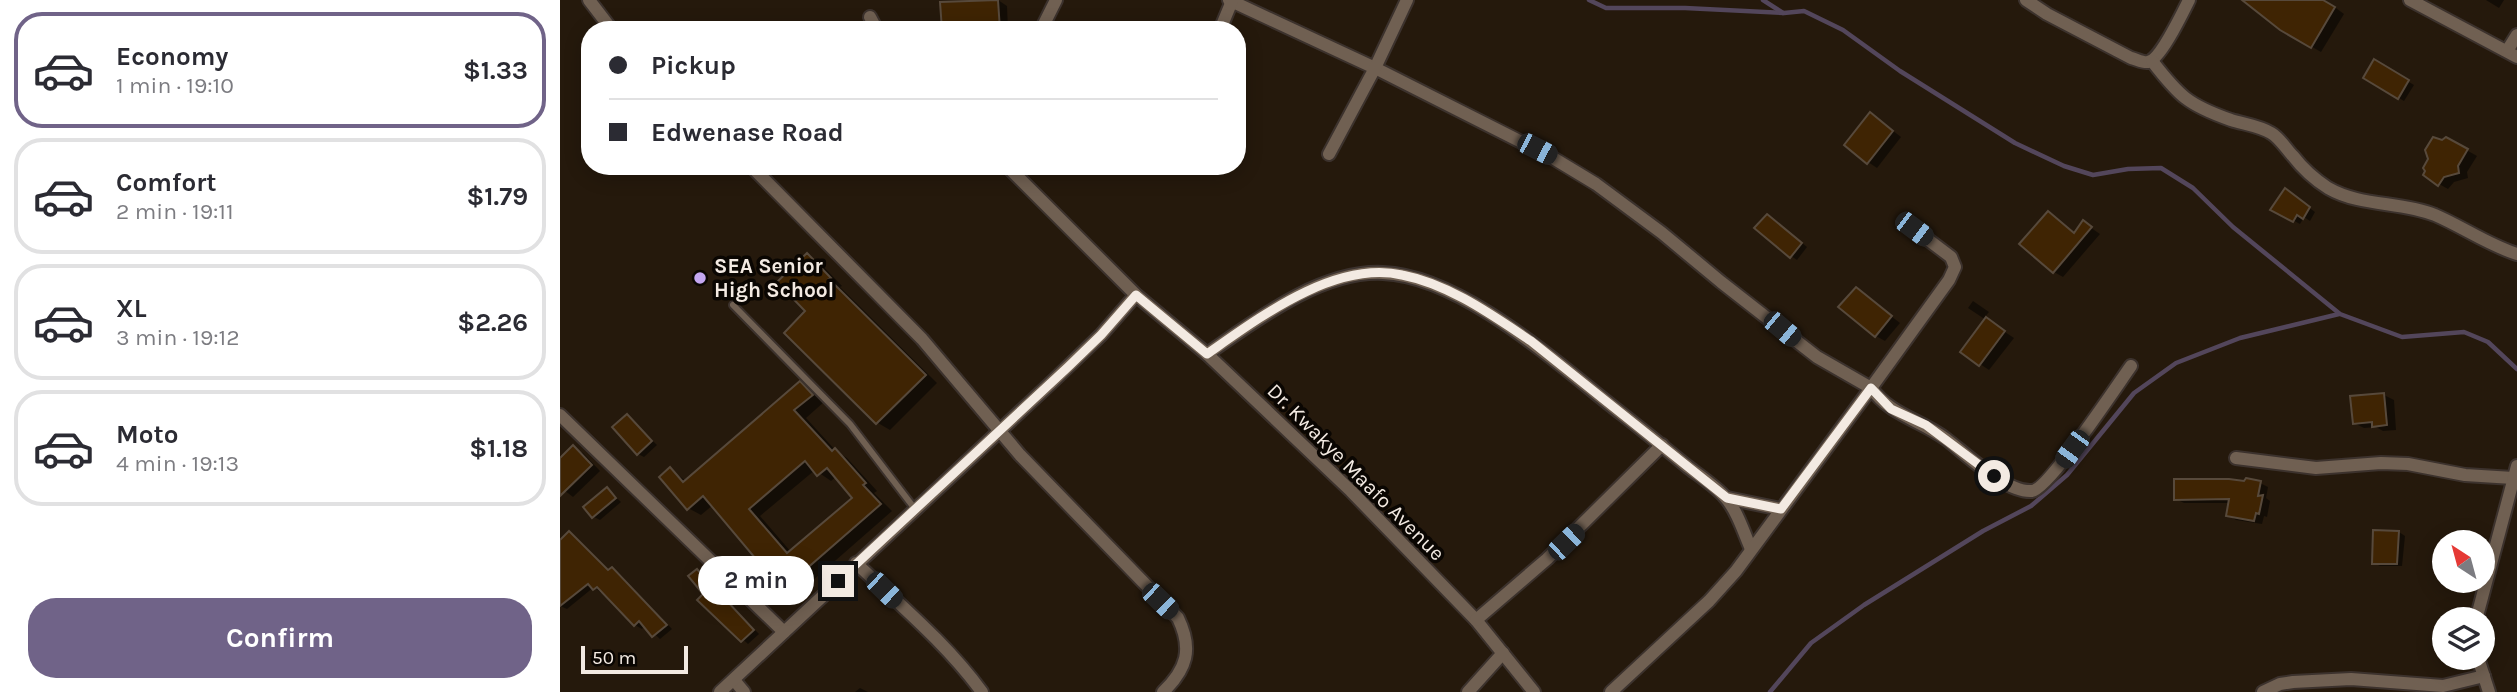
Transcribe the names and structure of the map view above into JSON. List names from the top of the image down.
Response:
{
  "streets": {
    "street": ["Dr. Kwakye Maafo Avenue"]
  },
  "places": ["SEA Senior High School"],
  "scale_bar": "50 m",
  "north": "top left",
  "page": {
    "list": [
      {
        "name": "Economy",
        "note": "1 min · 19:10",
        "value": "$1.33"
      },
      {
        "name": "Comfort",
        "note": "2 min · 19:11",
        "value": "$1.79"
      },
      {
        "name": "XL",
        "note": "3 min · 19:12",
        "value": "$2.26"
      },
      {
        "name": "Moto",
        "note": "4 min · 19:13",
        "value": "$1.18"
      }
    ],
    "banner": ["Pickup", "Edwenase Road"],
    "bubble": "2 min",
    "buttons": "Confirm",
    "scale": "50 m"
  }
}
